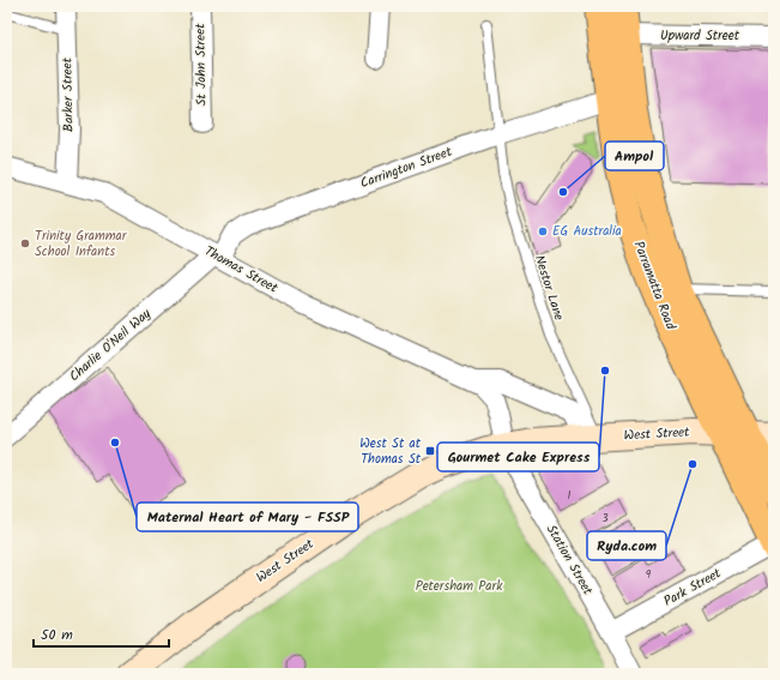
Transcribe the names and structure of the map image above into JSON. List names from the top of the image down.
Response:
{
  "streets": {
    "highway": ["Parramatta Road"],
    "main road": ["West Street"],
    "street": [
      "Upward Street",
      "St John Street",
      "Barker Street",
      "Carrington Street",
      "Thomas Street",
      "Charlie O'Neil Way",
      "Station Street",
      "Park Street"
    ],
    "lane": ["Nestor Lane"]
  },
  "crossings": [
    ["Upward Street", "Parramatta Road"],
    ["Barker Street", "Thomas Street"],
    ["Carrington Street", "Thomas Street"],
    ["Carrington Street", "Parramatta Road"],
    ["Carrington Street", "Nestor Lane"],
    ["Carrington Street", "Charlie O'Neil Way"],
    ["Thomas Street", "Nestor Lane"],
    ["Thomas Street", "Charlie O'Neil Way"],
    ["Thomas Street", "West Street"],
    ["Thomas Street", "Station Street"],
    ["Parramatta Road", "West Street"],
    ["Parramatta Road", "Park Street"],
    ["Nestor Lane", "West Street"],
    ["West Street", "Station Street"],
    ["Station Street", "Park Street"]
  ],
  "parks": ["Petersham Park"],
  "places": {
    "other": [
      "Ampol",
      "EG Australia",
      "Trinity Grammar School Infants",
      "Gourmet Cake Express",
      "Maternal Heart of Mary - FSSP",
      "Ryda.com"
    ],
    "transit": ["West St at Thomas St"]
  },
  "house_numbers": ["1", "3", "9"],
  "scale_bar": "50 m"
}
